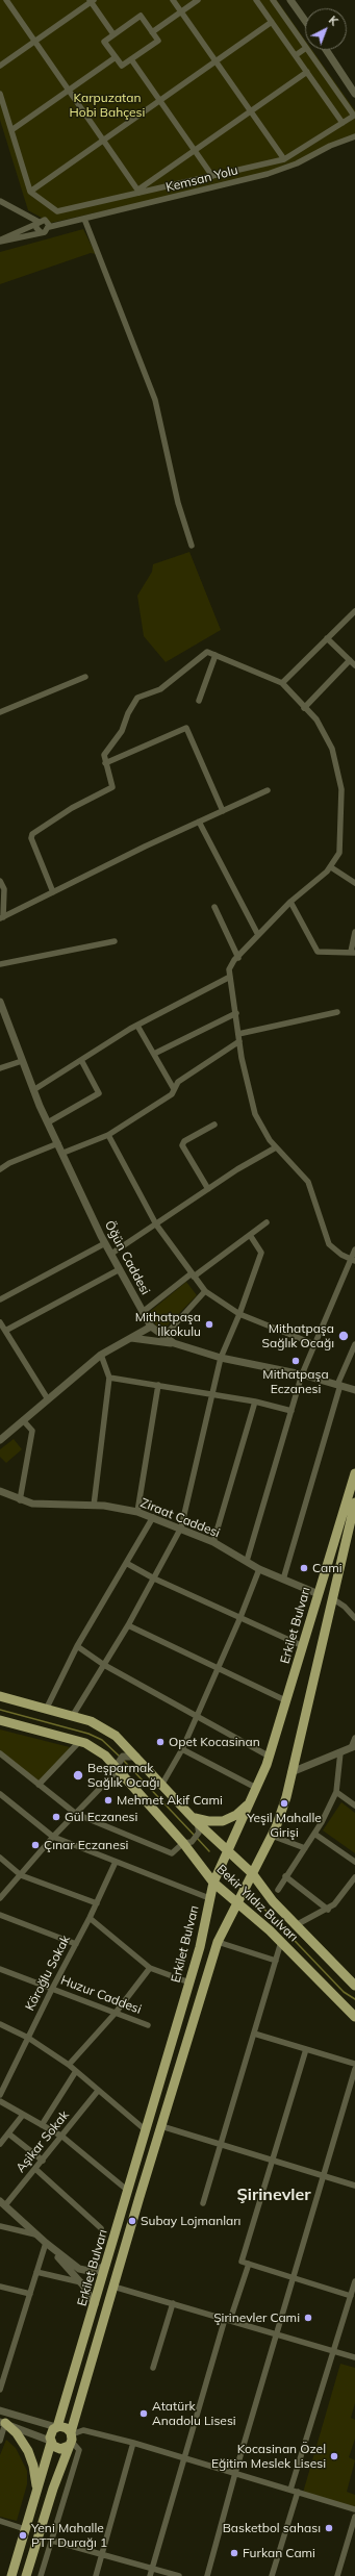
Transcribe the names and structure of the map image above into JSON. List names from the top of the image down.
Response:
{
  "streets": {
    "main road": ["Erkilet Bulvarı", "Bekir Yıldız Bulvarı"],
    "street": [
      "Kemsan Yolu",
      "Öğün Caddesi",
      "Ziraat Caddesi",
      "Köroğlu Sokak",
      "Huzur Caddesi",
      "Aşikar Sokak"
    ]
  },
  "crossings": [
    ["Ziraat Caddesi", "Erkilet Bulvarı"],
    ["Erkilet Bulvarı", "Bekir Yıldız Bulvarı"],
    ["Köroğlu Sokak", "Huzur Caddesi"]
  ],
  "districts": ["Şirinevler"],
  "parks": ["Karpuzatan Hobi Bahçesi"],
  "places": [
    "Mithatpaşa İlkokulu",
    "Mithatpaşa Sağlık Ocağı",
    "Mithatpaşa Eczanesi",
    "Cami",
    "Opet Kocasinan",
    "Beşparmak Sağlık Ocağı",
    "Mehmet Akif Cami",
    "Yeşil Mahalle Girişi",
    "Gül Eczanesi",
    "Çınar Eczanesi",
    "Subay Lojmanları",
    "Şirinevler Cami",
    "Atatürk Anadolu Lisesi",
    "Kocasinan Özel Eğitim Meslek Lisesi",
    "Basketbol sahası",
    "Yeni Mahalle PTT Durağı 1",
    "Furkan Cami"
  ],
  "north": "top right"
}
